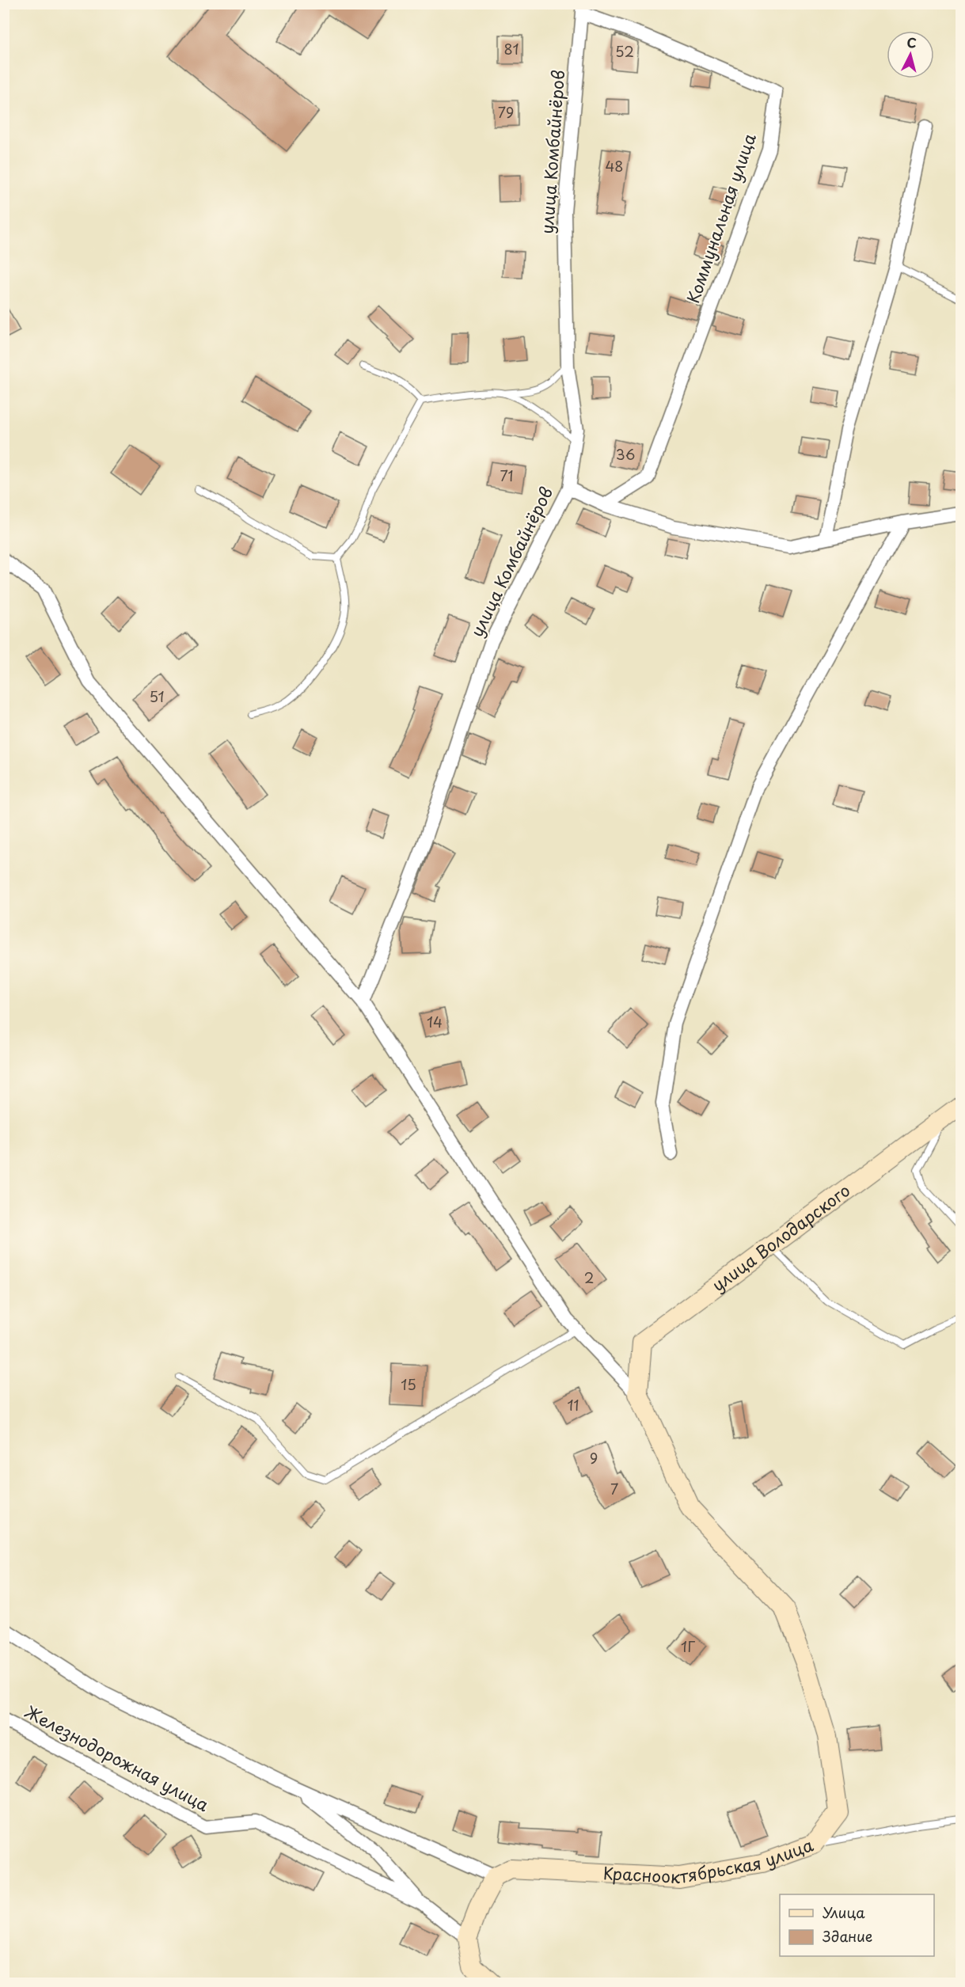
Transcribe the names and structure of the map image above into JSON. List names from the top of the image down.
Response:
{
  "streets": {
    "street": [
      "улица Комбайнёров",
      "Коммунальная улица",
      "улица Володарского",
      "Железнодорожная улица",
      "Краснооктябрьская улица"
    ]
  },
  "crossings": [
    ["улица Комбайнёров", "Коммунальная улица"],
    ["улица Володарского", "Краснооктябрьская улица"]
  ],
  "house_numbers": [
    "81",
    "52",
    "79",
    "48",
    "36",
    "71",
    "51",
    "14",
    "2",
    "15",
    "11",
    "9",
    "7",
    "1Г"
  ],
  "legend": ["Улица", "Здание"],
  "north": "top"
}
